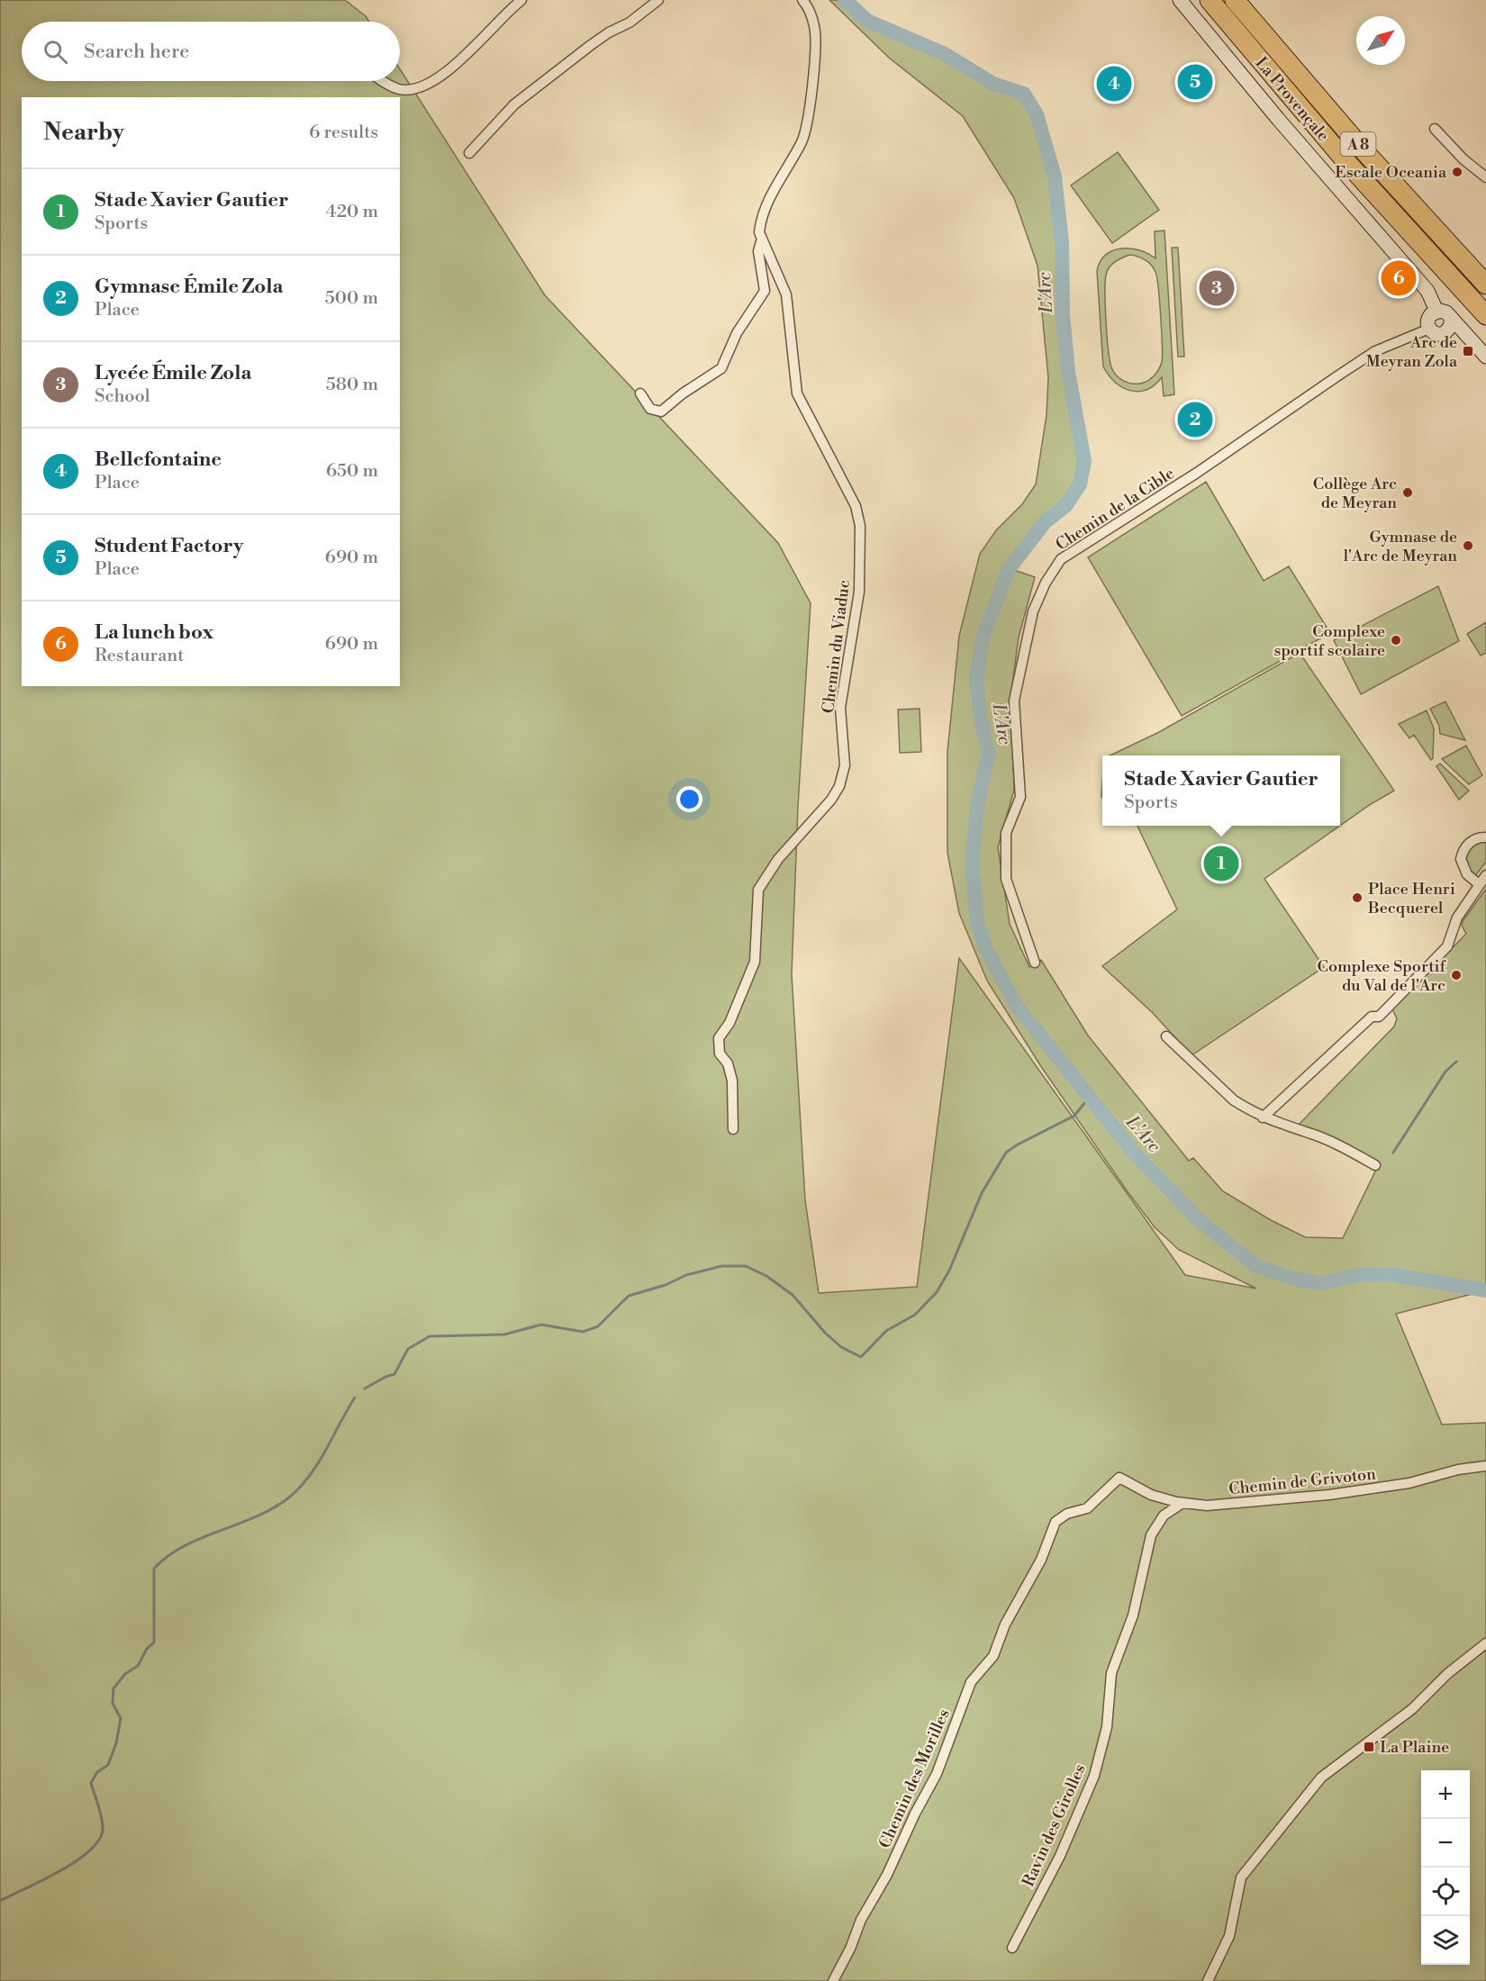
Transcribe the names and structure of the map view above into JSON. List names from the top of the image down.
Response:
{
  "streets": {
    "highway": ["La Provençale", "A 8"],
    "street": [
      "Chemin de la Cible",
      "Chemin du Viaduc",
      "Chemin de Grivoton",
      "Chemin des Morilles",
      "Ravin des Girolles"
    ]
  },
  "crossings": [
    ["Chemin de Grivoton", "Chemin des Morilles"],
    ["Chemin de Grivoton", "Ravin des Girolles"]
  ],
  "water": ["L'Arc"],
  "places": {
    "other": [
      "Escale Oceania",
      "Collège Arc de Meyran",
      "Gymnase de l'Arc de Meyran",
      "Complexe sportif scolaire",
      "Place Henri Becquerel",
      "Complexe Sportif du Val de l'Arc"
    ],
    "transit": ["Arc de Meyran Zola", "La Plaine"]
  },
  "north": "top right",
  "page": {
    "search": "Search here",
    "pins": [
      "5",
      "4",
      "6",
      "3",
      "2",
      "1"
    ],
    "heading": ["Nearby", "6 results"],
    "list": [
      {
        "mark": "1",
        "name": "Stade Xavier Gautier",
        "note": "Sports",
        "value": "420 m"
      },
      {
        "mark": "2",
        "name": "Gymnase Émile Zola",
        "note": "Place",
        "value": "500 m"
      },
      {
        "mark": "3",
        "name": "Lycée Émile Zola",
        "note": "School",
        "value": "580 m"
      },
      {
        "mark": "4",
        "name": "Bellefontaine",
        "note": "Place",
        "value": "650 m"
      },
      {
        "mark": "5",
        "name": "Student Factory",
        "note": "Place",
        "value": "690 m"
      },
      {
        "mark": "6",
        "name": "La lunch box",
        "note": "Restaurant",
        "value": "690 m"
      }
    ],
    "popup": ["Stade Xavier Gautier", "Sports"],
    "map_buttons": ["+", "−"]
  }
}
